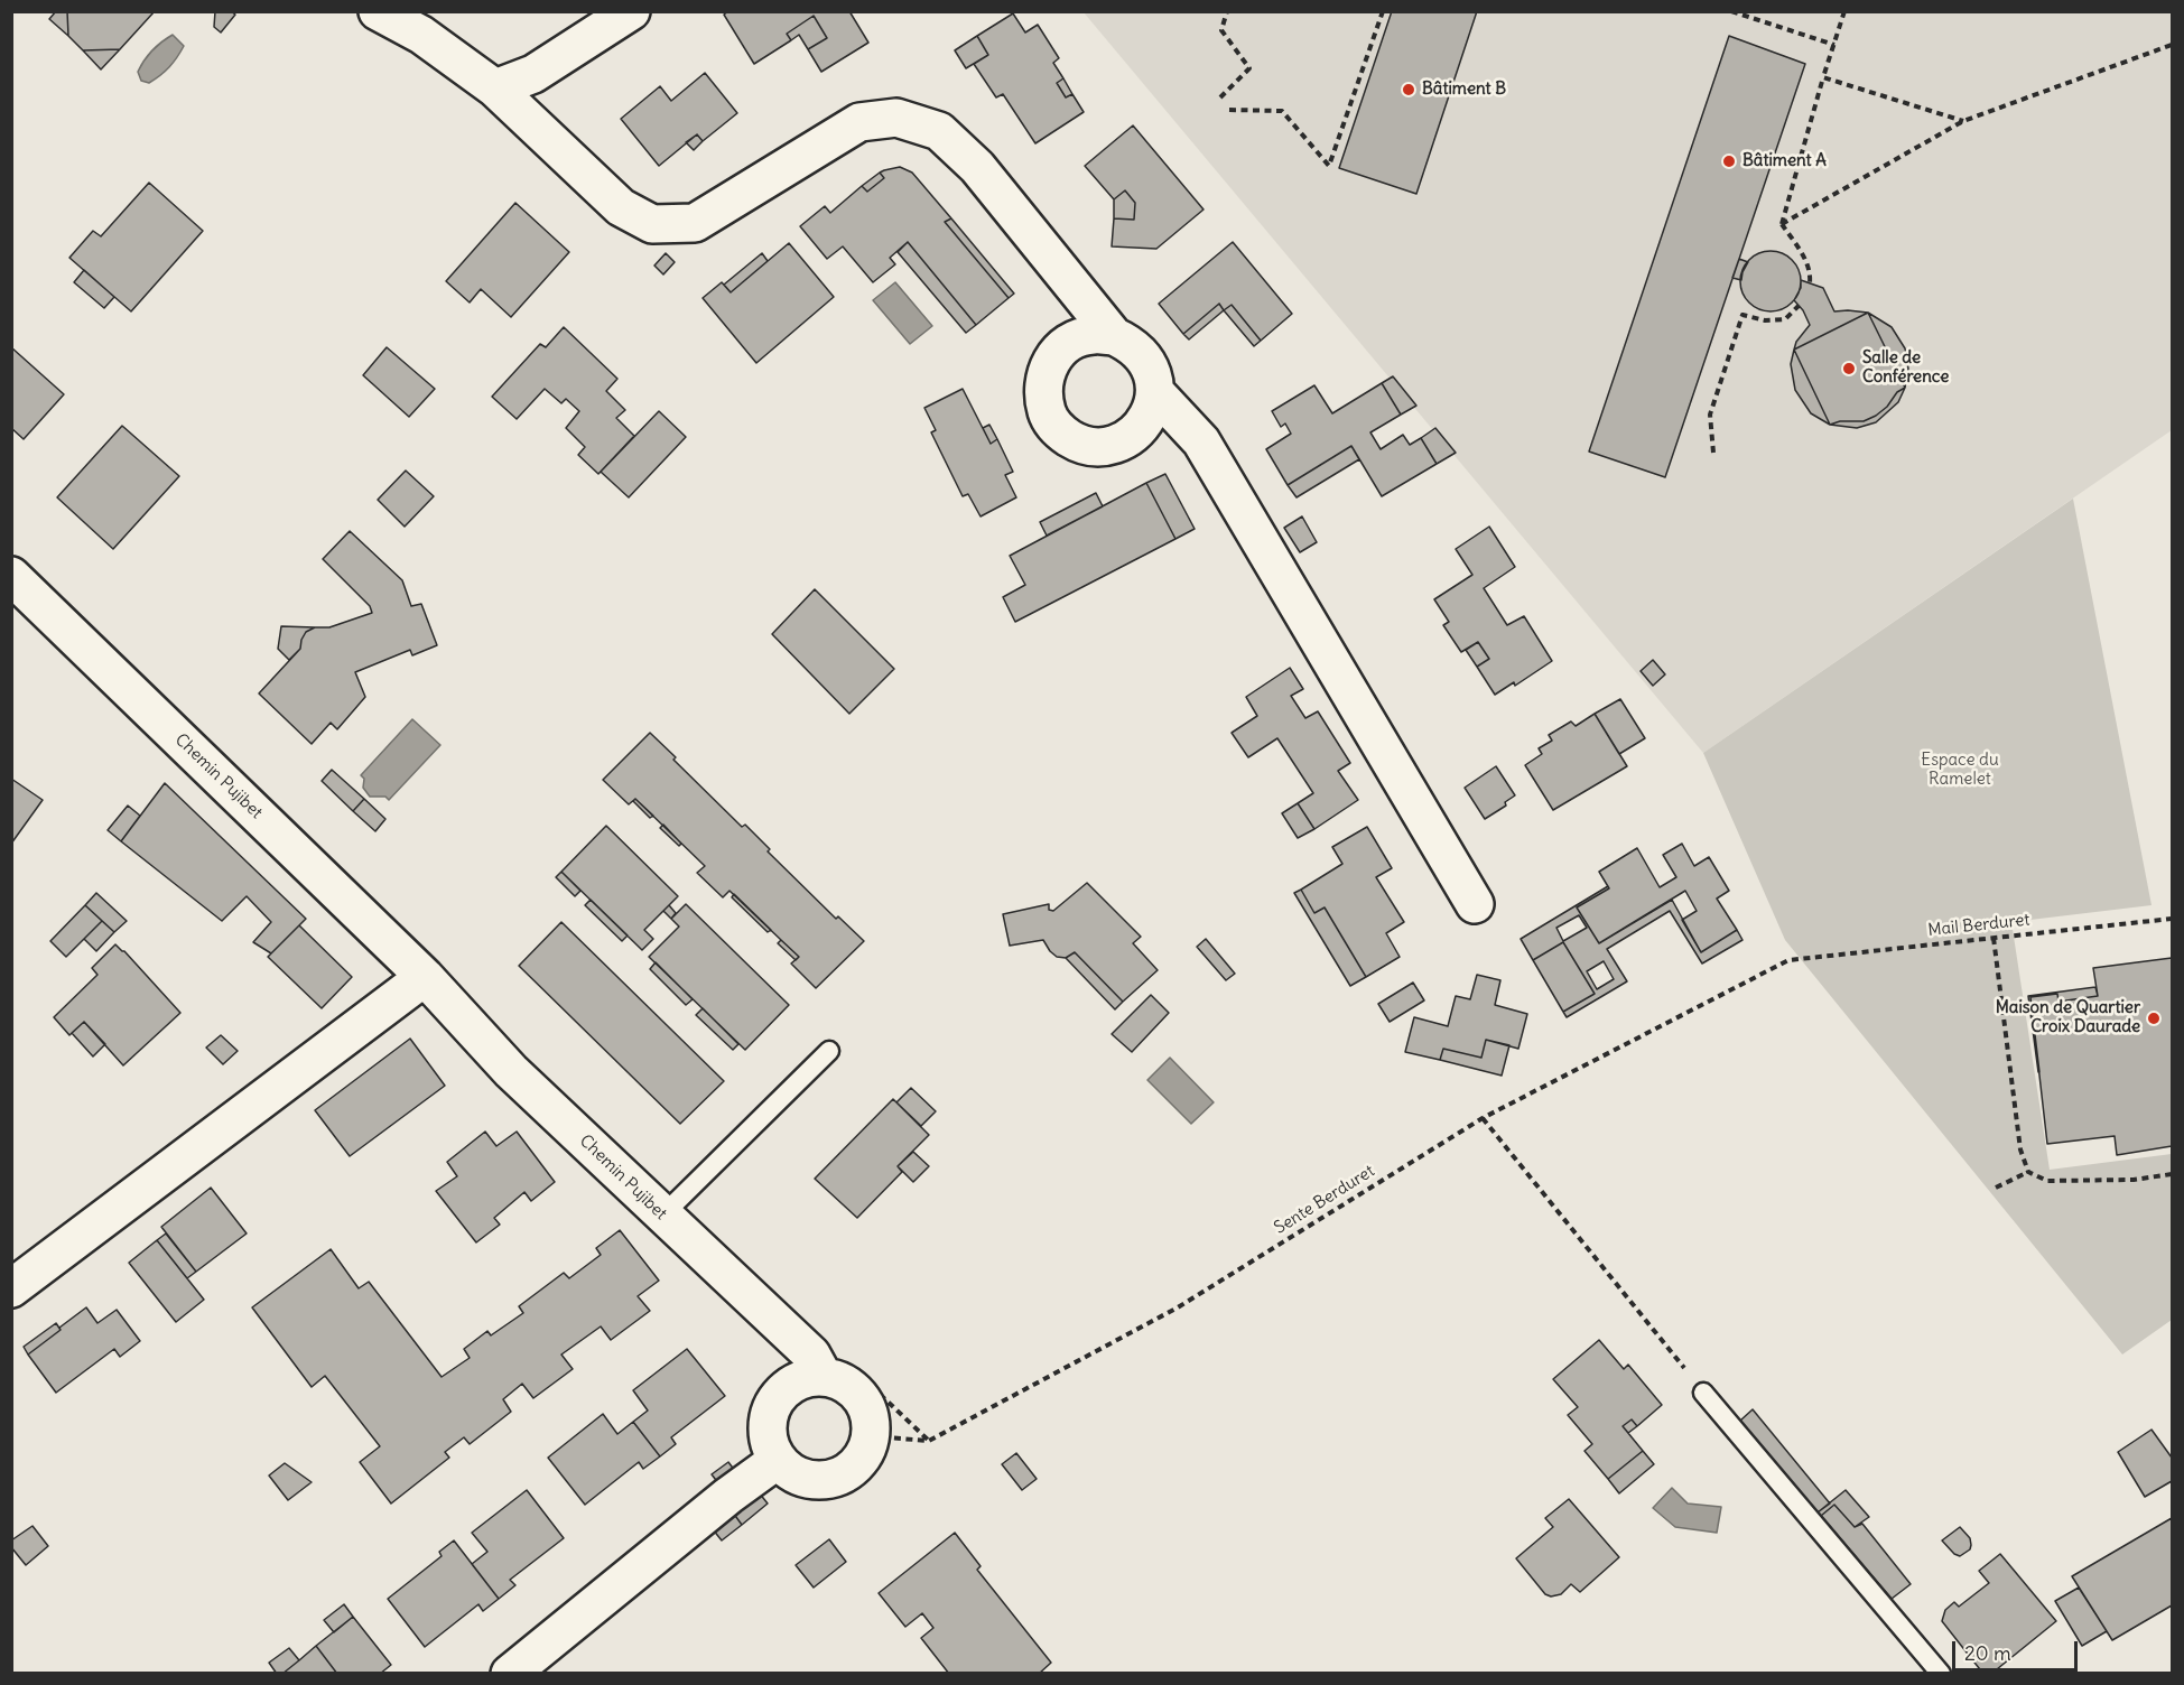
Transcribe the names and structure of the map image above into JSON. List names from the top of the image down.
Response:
{
  "streets": {
    "street": ["Chemin Pujibet"],
    "path": ["Mail Berduret", "Sente Berduret"]
  },
  "crossings": [
    ["Chemin Pujibet", "Sente Berduret"],
    ["Mail Berduret", "Sente Berduret"]
  ],
  "parks": ["Espace du Ramelet"],
  "places": [
    "Bâtiment B",
    "Bâtiment A",
    "Salle de Conférence",
    "Maison de Quartier Croix Daurade"
  ],
  "scale_bar": "20 m"
}
